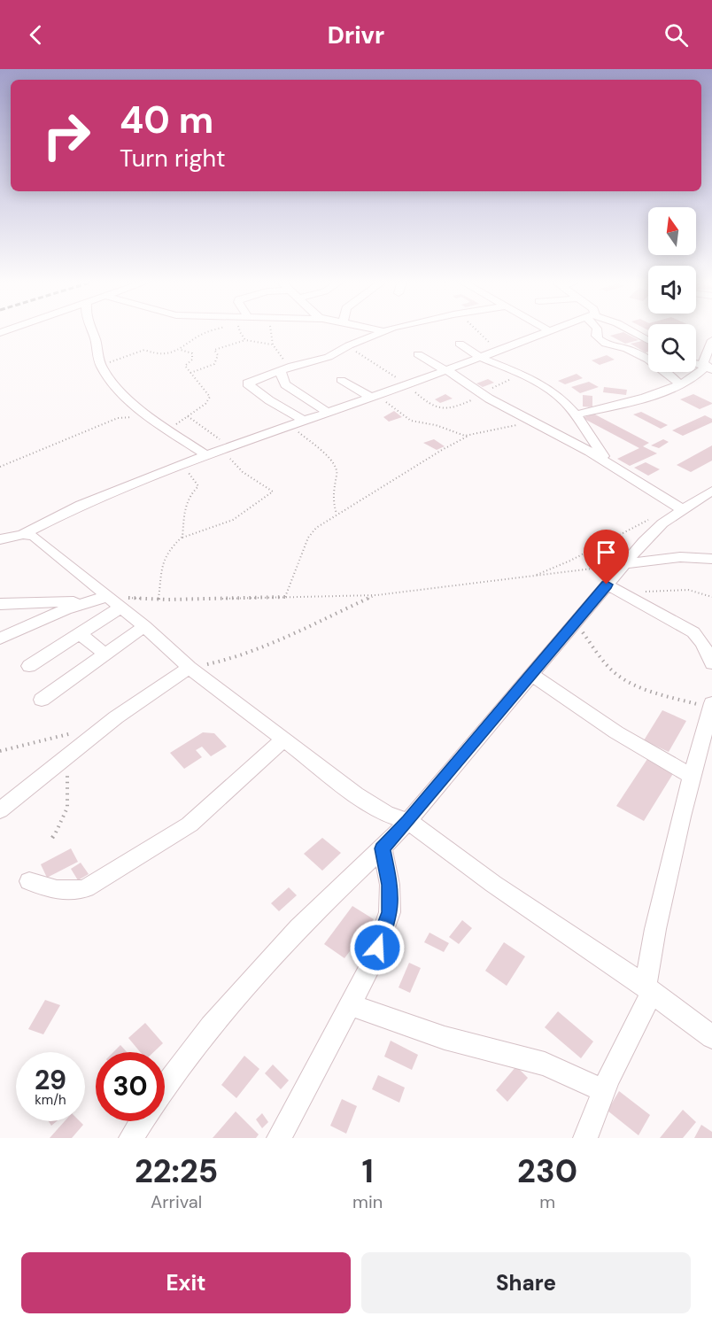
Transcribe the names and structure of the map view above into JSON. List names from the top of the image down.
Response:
{
  "north": "top",
  "page": {
    "header": "Drivr",
    "turn": ["40 m", "Turn right"],
    "speed": "29 km/h",
    "limit": "30",
    "eta": [
      "22:25",
      "Arrival",
      "1",
      "min",
      "230",
      "m"
    ],
    "buttons": ["Exit", "Share"]
  }
}
